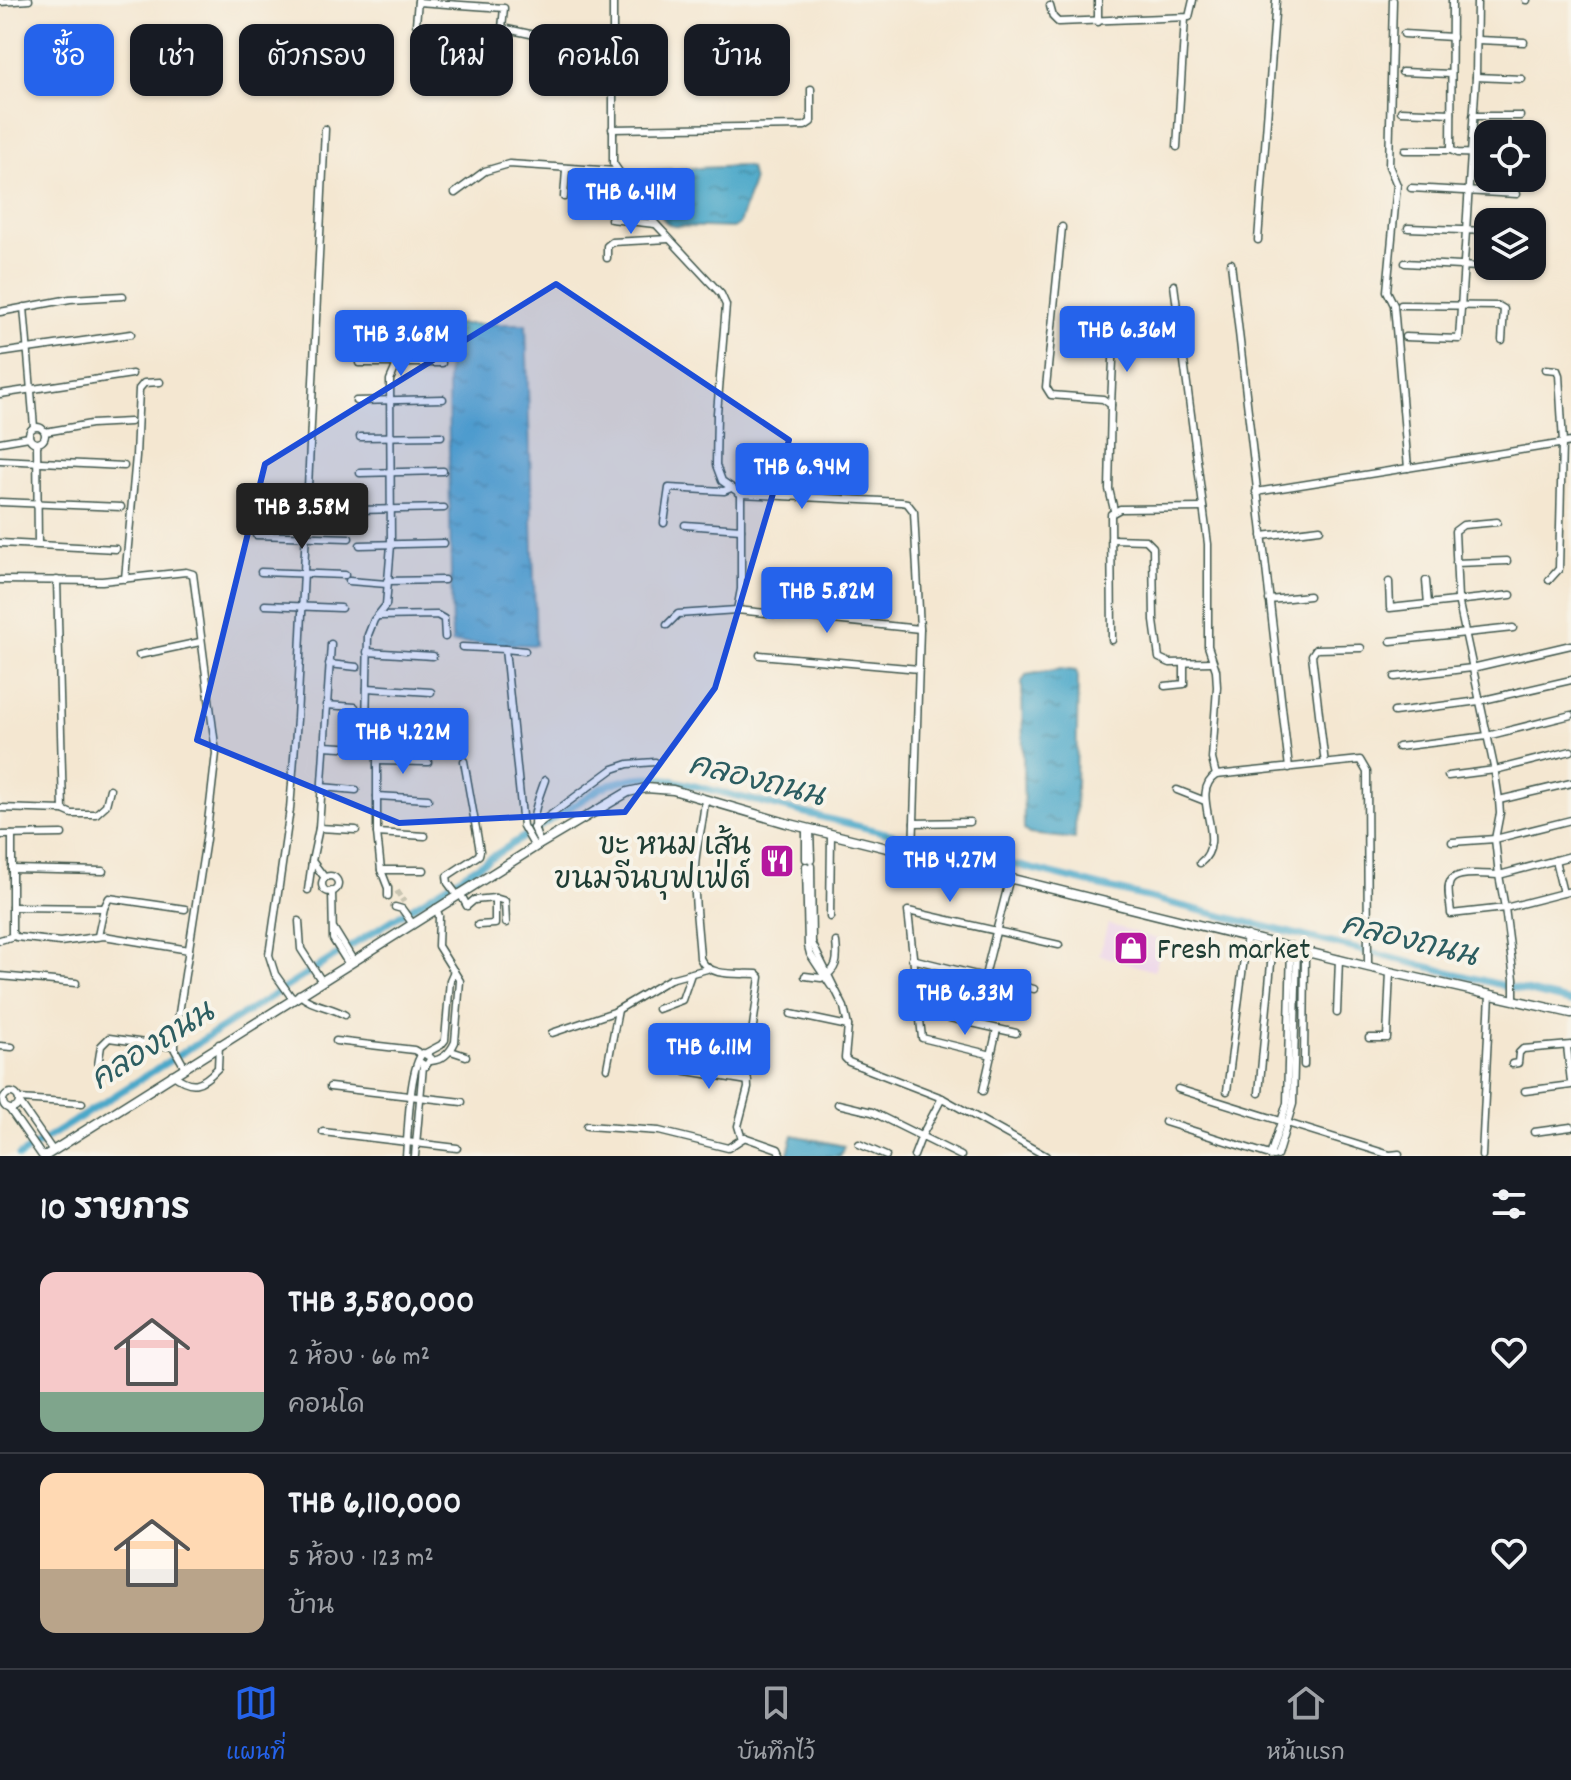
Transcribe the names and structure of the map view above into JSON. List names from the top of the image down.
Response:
{
  "water": ["คลองถนน"],
  "places": {
    "restaurant": ["ขะ หนม เส้น ขนมจีนบุฟเฟ่ต์"],
    "shop": ["Fresh market"]
  },
  "page": {
    "chip": [
      "ซื้อ",
      "เช่า",
      "ตัวกรอง",
      "ใหม่",
      "คอนโด",
      "บ้าน"
    ],
    "price": [
      "THB 6.41M",
      "THB 6.36M",
      "THB 3.68M",
      "THB 6.94M",
      "THB 3.58M",
      "THB 5.82M",
      "THB 4.22M",
      "THB 4.27M",
      "THB 6.33M",
      "THB 6.11M"
    ],
    "heading": "10 รายการ",
    "list": [
      {
        "name": "THB 3,580,000",
        "note": "2 ห้อง · 66 m² · คอนโด"
      },
      {
        "name": "THB 6,110,000",
        "note": "5 ห้อง · 123 m² · บ้าน"
      }
    ],
    "tabs": ["แผนที่", "บันทึกไว้", "หน้าแรก"]
  }
}
